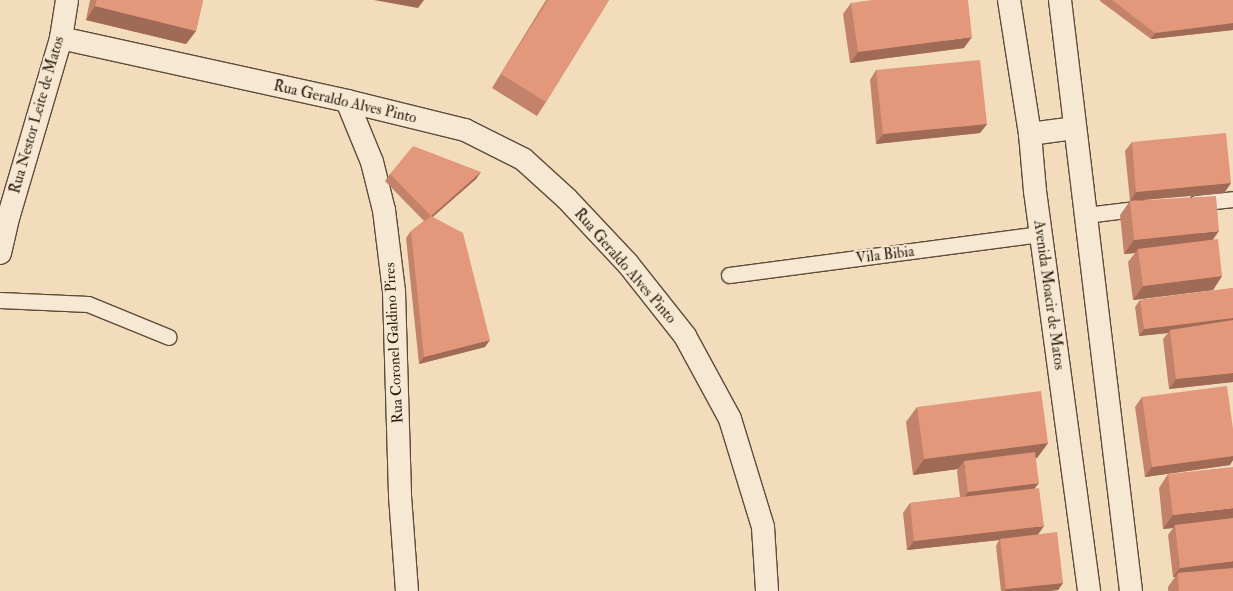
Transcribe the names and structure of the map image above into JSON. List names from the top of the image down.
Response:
{
  "streets": {
    "street": [
      "Rua Geraldo Alves Pinto",
      "Rua Nestor Leite de Matos",
      "Avenida Moacir de Matos",
      "Rua Coronel Galdino Pires"
    ],
    "lane": ["Vila Bibia"]
  },
  "crossings": [
    ["Rua Geraldo Alves Pinto", "Rua Nestor Leite de Matos"],
    ["Rua Geraldo Alves Pinto", "Rua Coronel Galdino Pires"],
    ["Vila Bibia", "Avenida Moacir de Matos"]
  ]
}
